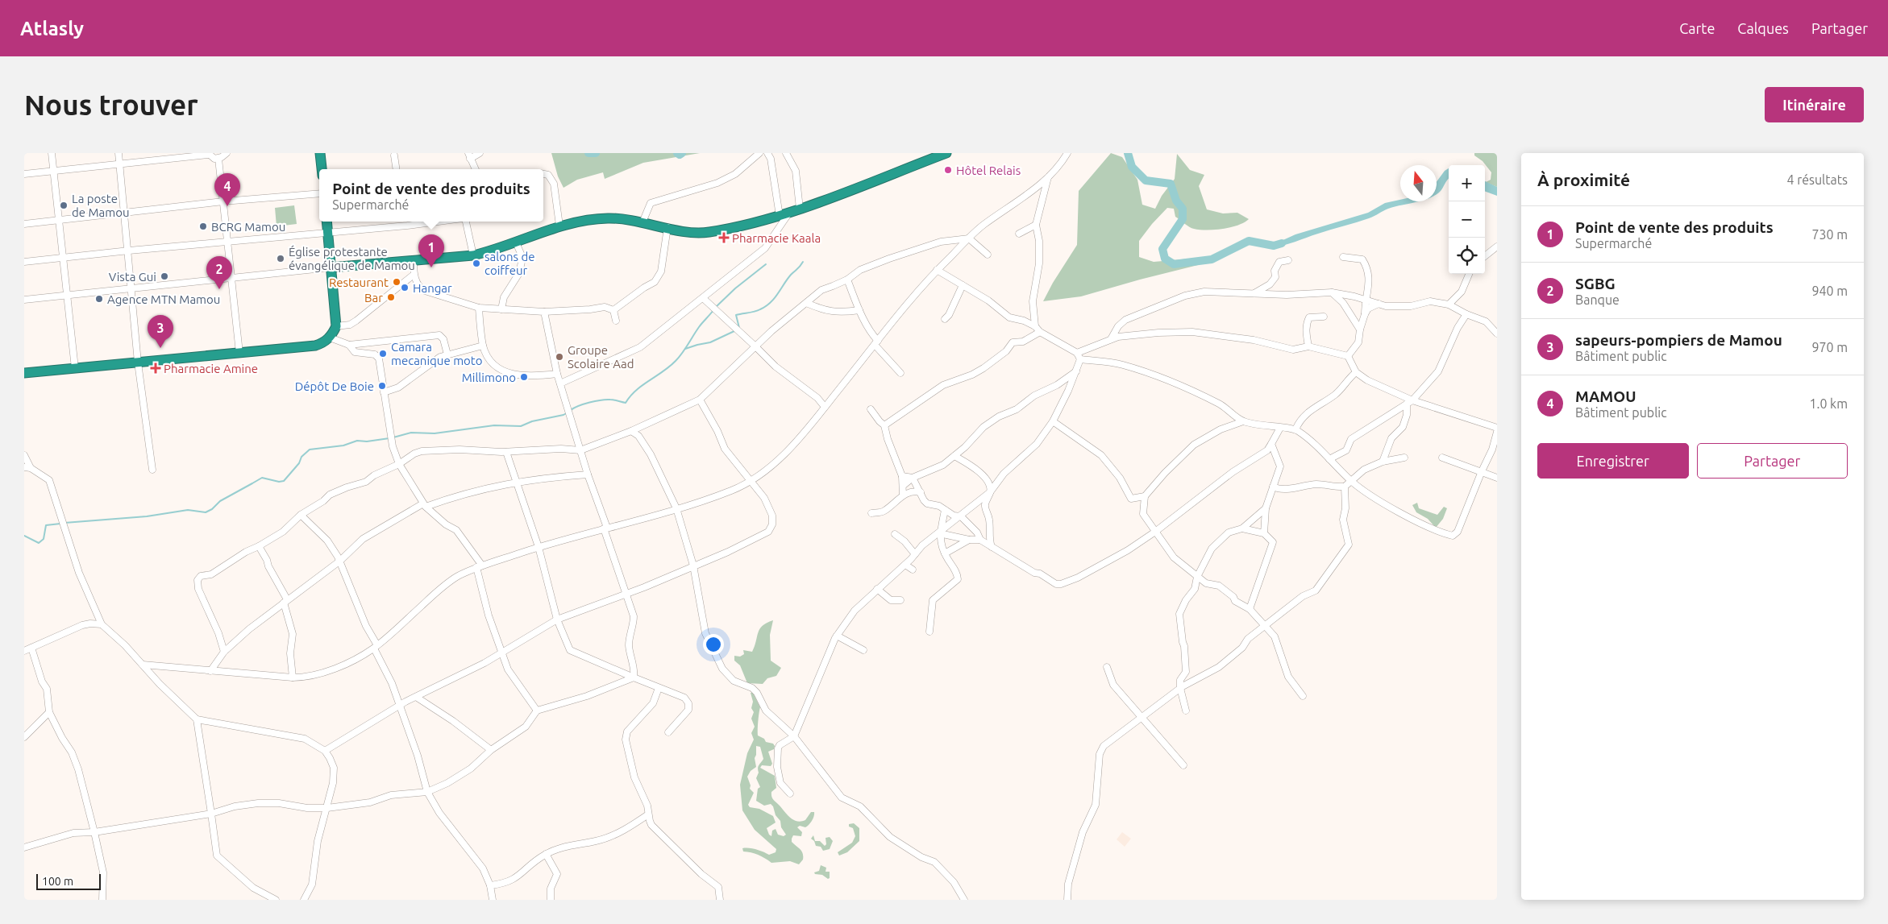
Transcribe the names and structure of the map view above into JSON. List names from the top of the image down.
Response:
{
  "places": {
    "other": [
      "Hôtel Relais",
      "La poste de Mamou",
      "BCRG Mamou",
      "Église protestante évangélique de Mamou",
      "salons de coiffeur",
      "Vista Gui",
      "Restaurant",
      "Hangar",
      "Bar",
      "Agence MTN Mamou",
      "Camara mecanique moto",
      "Groupe Scolaire Aad",
      "Millimono",
      "Dépôt De Boie"
    ],
    "health": ["Pharmacie Kaala", "Pharmacie Amine"]
  },
  "scale_bar": "100 m",
  "north": "top",
  "page": {
    "header": "Atlasly",
    "nav": ["Carte", "Calques", "Partager"],
    "buttons": [
      "Itinéraire",
      ["Enregistrer", "Partager"]
    ],
    "title": "Nous trouver",
    "heading": ["À proximité", "4 résultats"],
    "map_buttons": ["+", "−"],
    "popup": ["Point de vente des produits", "Supermarché"],
    "pins": [
      "4",
      "1",
      "2",
      "3"
    ],
    "list": [
      {
        "mark": "1",
        "name": "Point de vente des produits",
        "note": "Supermarché",
        "value": "730 m"
      },
      {
        "mark": "2",
        "name": "SGBG",
        "note": "Banque",
        "value": "940 m"
      },
      {
        "mark": "3",
        "name": "sapeurs-pompiers de Mamou",
        "note": "Bâtiment public",
        "value": "970 m"
      },
      {
        "mark": "4",
        "name": "MAMOU",
        "note": "Bâtiment public",
        "value": "1.0 km"
      }
    ],
    "scale": "100 m"
  }
}
